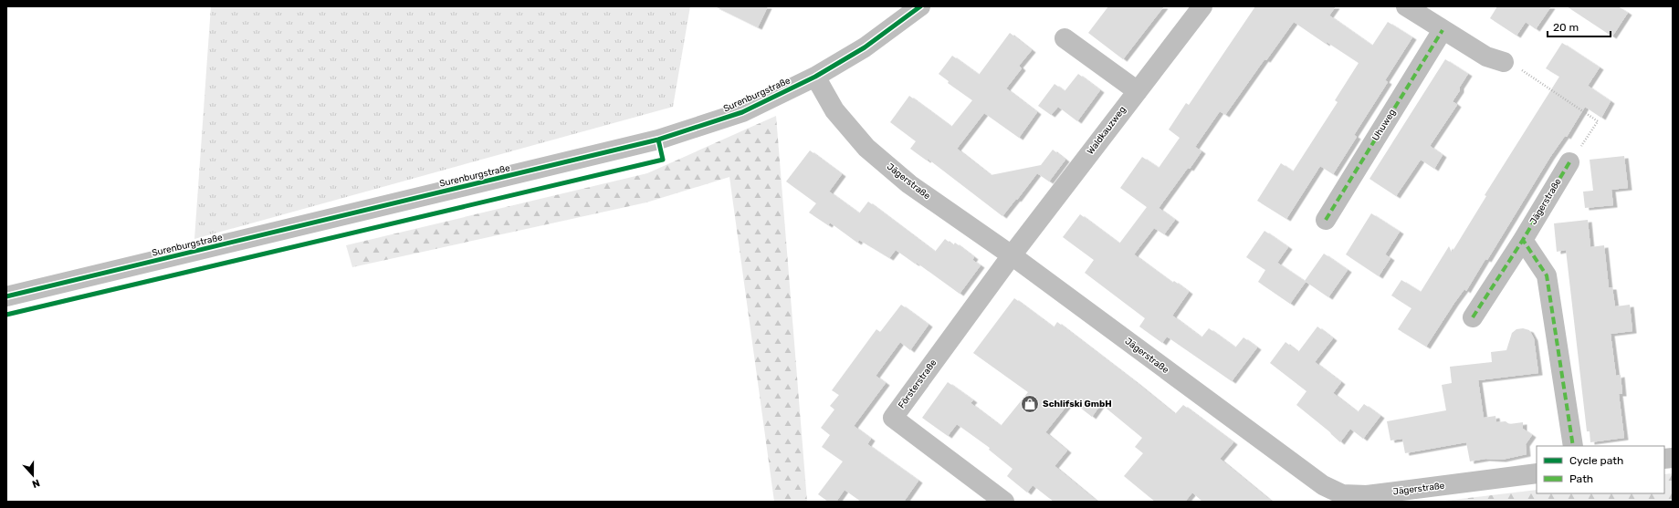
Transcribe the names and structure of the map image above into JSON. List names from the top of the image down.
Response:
{
  "streets": {
    "street": [
      "Surenburgstraße",
      "Uhuweg",
      "Waldkauzweg",
      "Jägerstraße",
      "Försterstraße"
    ]
  },
  "crossings": [
    ["Surenburgstraße", "Jägerstraße"],
    ["Waldkauzweg", "Jägerstraße"],
    ["Waldkauzweg", "Försterstraße"],
    ["Jägerstraße", "Försterstraße"]
  ],
  "places": {
    "shop": ["Schlifski GmbH"]
  },
  "legend": ["Cycle path", "Path"],
  "scale_bar": "20 m",
  "north": "bottom"
}
